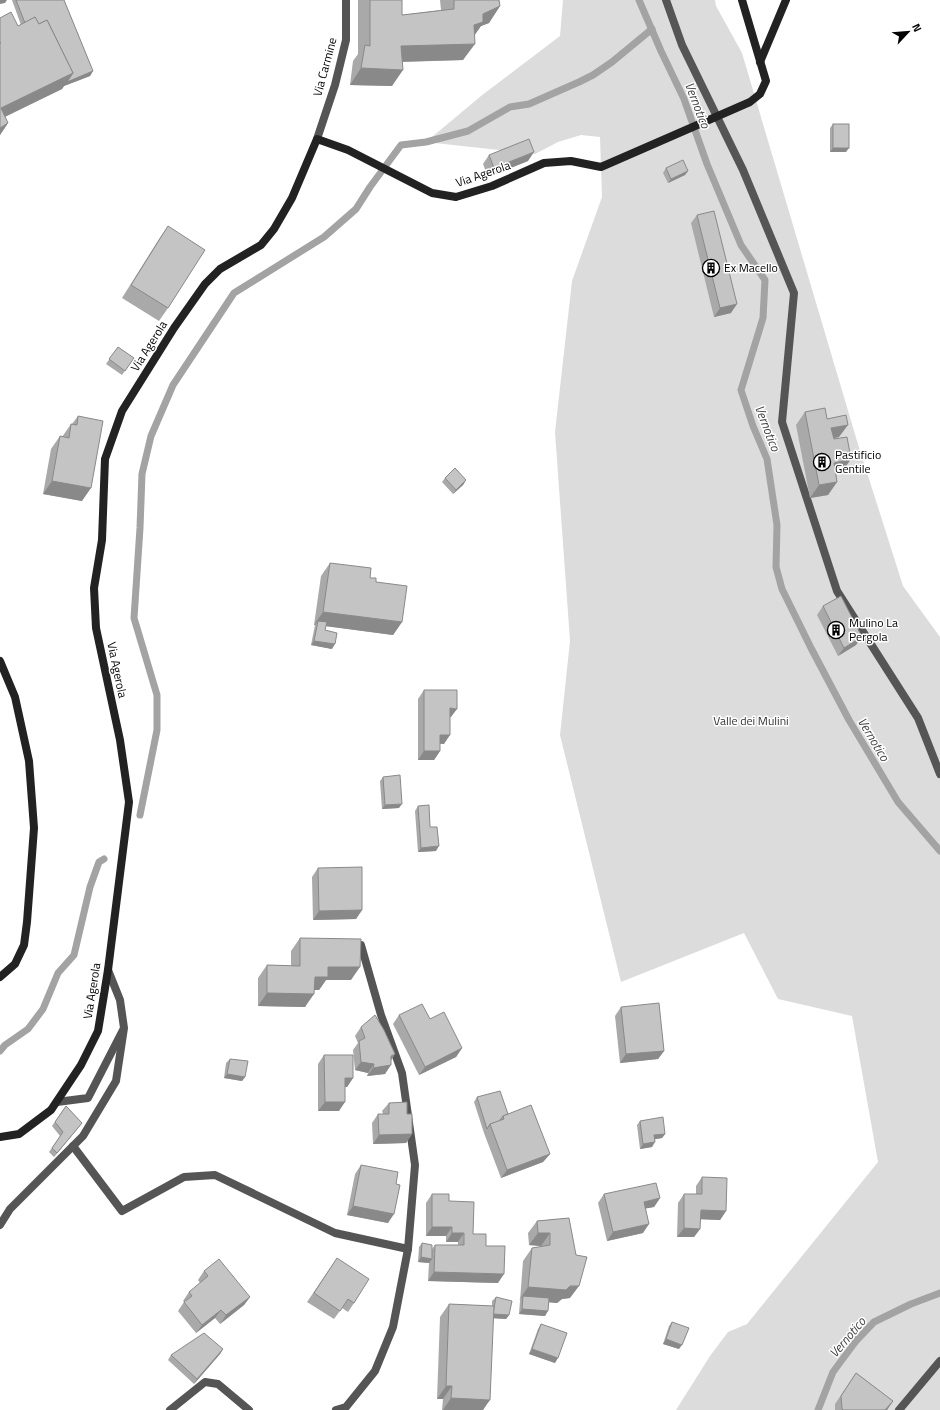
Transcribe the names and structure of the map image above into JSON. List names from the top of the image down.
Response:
{
  "streets": {
    "street": ["Via Carmine", "Via Agerola"]
  },
  "crossings": [
    ["Via Carmine", "Via Agerola"]
  ],
  "water": ["Vernotico"],
  "parks": ["Valle dei Mulini"],
  "places": {
    "building": ["Ex Macello", "Pastificio Gentile", "Mulino La Pergola"]
  },
  "north": "top right"
}
